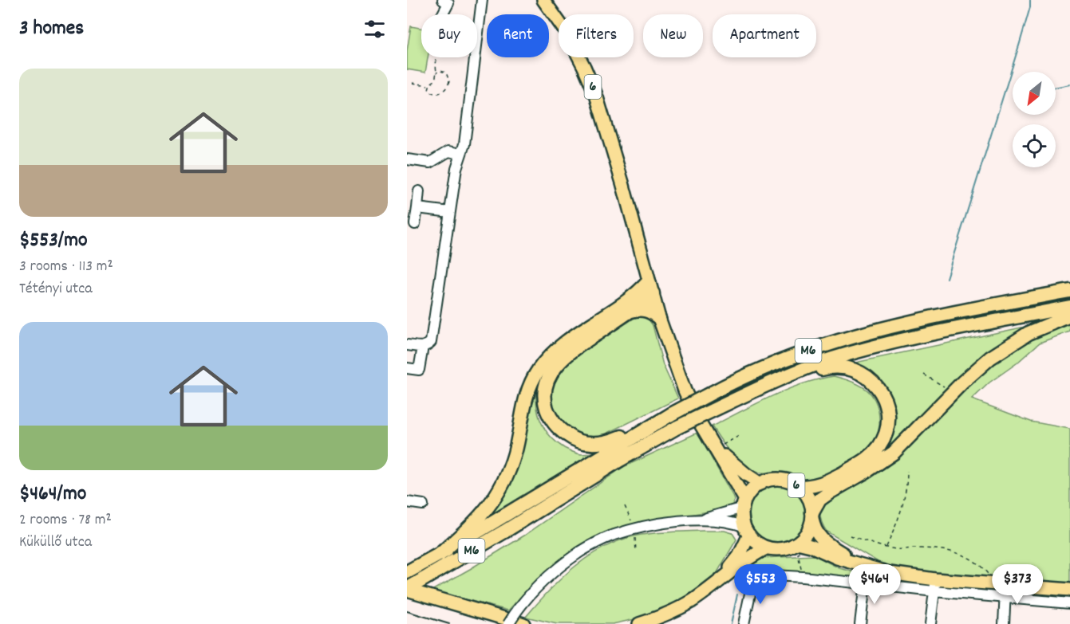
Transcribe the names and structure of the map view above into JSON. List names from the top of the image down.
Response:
{
  "streets": {
    "highway": ["M6"],
    "main road": ["6"]
  },
  "north": "bottom left",
  "page": {
    "heading": "3 homes",
    "chip": [
      "Buy",
      "Rent",
      "Filters",
      "New",
      "Apartment"
    ],
    "list": [
      {
        "name": "$553/mo",
        "note": "3 rooms · 113 m² · Tétényi utca"
      },
      {
        "name": "$464/mo",
        "note": "2 rooms · 78 m² · Küküllő utca"
      }
    ],
    "price": ["$553", "$464", "$373"]
  }
}
